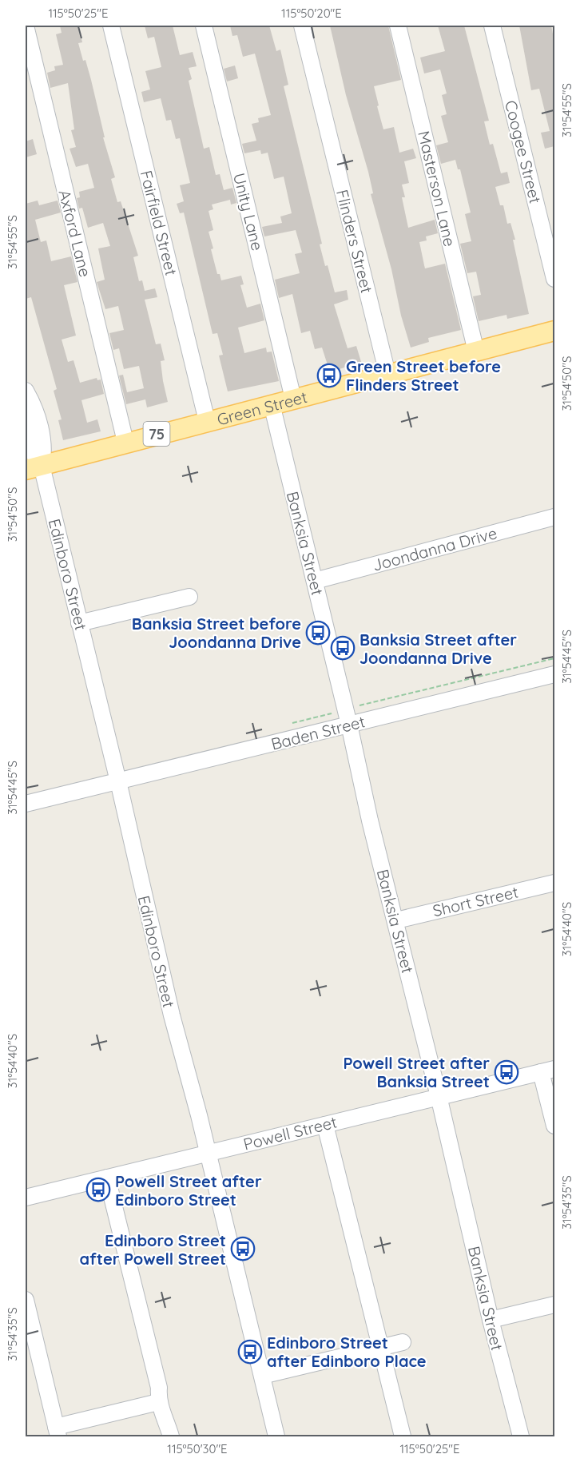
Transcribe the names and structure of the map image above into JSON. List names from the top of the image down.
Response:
{
  "streets": {
    "main road": ["Green Street", "75"],
    "street": [
      "Coogee Street",
      "Masterson Lane",
      "Unity Lane",
      "Fairfield Street",
      "Axford Lane",
      "Flinders Street",
      "Banksia Street",
      "Joondanna Drive",
      "Edinboro Street",
      "Baden Street",
      "Short Street",
      "Powell Street"
    ]
  },
  "crossings": [
    ["Masterson Lane", "Green Street"],
    ["Unity Lane", "Green Street"],
    ["Fairfield Street", "Green Street"],
    ["Axford Lane", "Green Street"],
    ["Flinders Street", "Green Street"],
    ["Green Street", "Banksia Street"],
    ["Green Street", "Edinboro Street"],
    ["Banksia Street", "Joondanna Drive"],
    ["Banksia Street", "Baden Street"],
    ["Banksia Street", "Short Street"],
    ["Banksia Street", "Powell Street"],
    ["Edinboro Street", "Baden Street"],
    ["Edinboro Street", "Powell Street"]
  ],
  "places": {
    "bus stop": [
      "Green Street before Flinders Street",
      "Banksia Street before Joondanna Drive",
      "Banksia Street after Joondanna Drive",
      "Powell Street after Banksia Street",
      "Powell Street after Edinboro Street",
      "Edinboro Street after Powell Street",
      "Edinboro Street after Edinboro Place"
    ]
  },
  "coordinates": [
    "115°50'25\"E",
    "115°50'20\"E",
    "31°54'55\"S",
    "31°54'50\"S",
    "31°54'45\"S",
    "31°54'40\"S",
    "31°54'35\"S",
    "115°50'30\"E"
  ]
}
